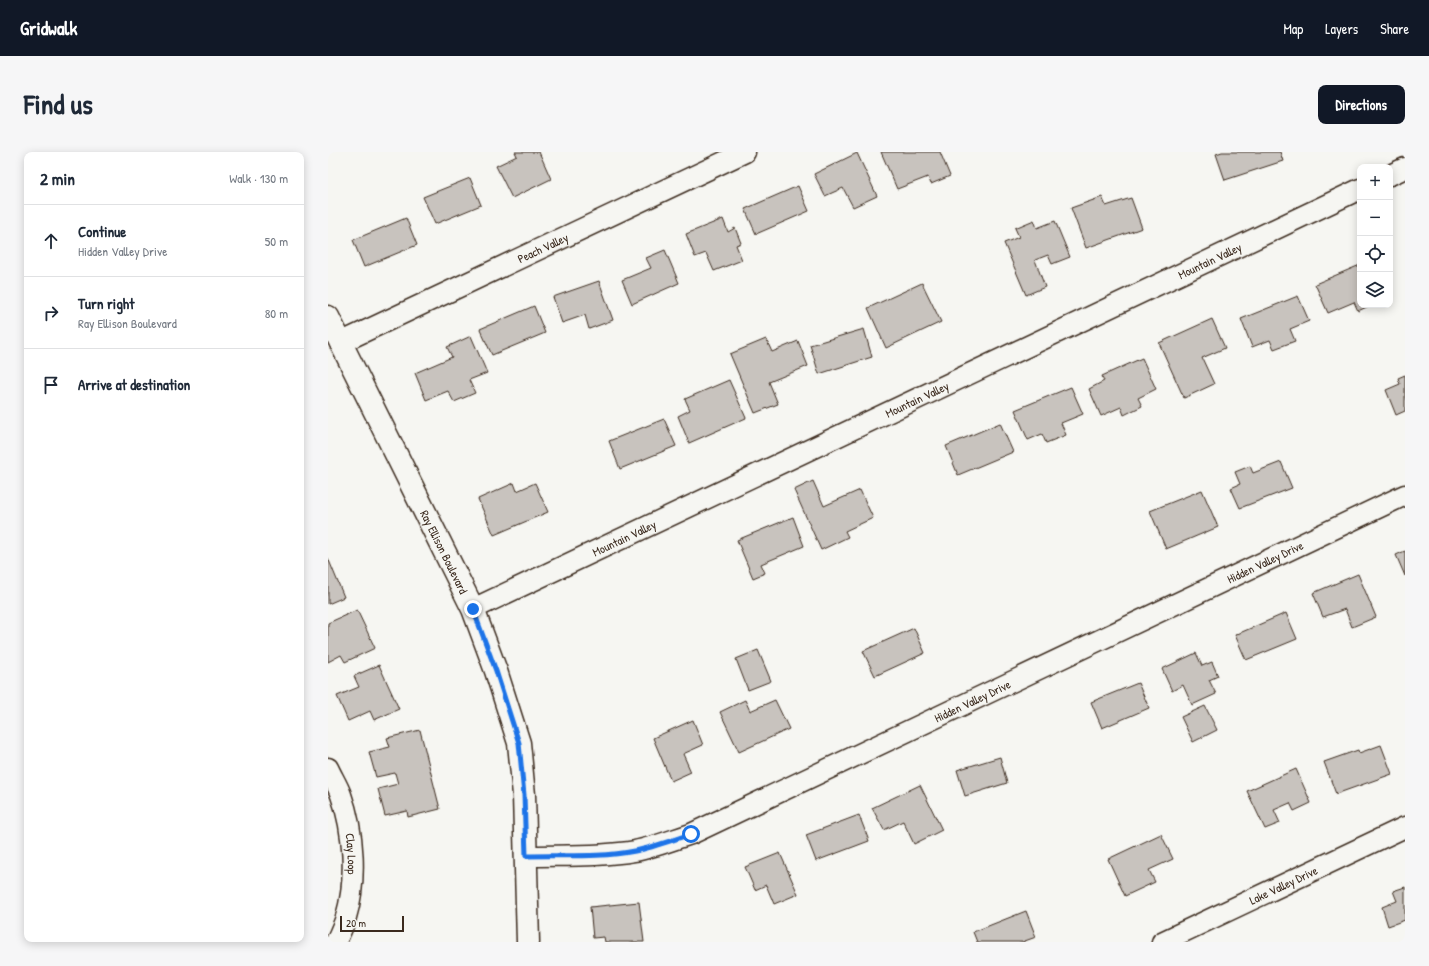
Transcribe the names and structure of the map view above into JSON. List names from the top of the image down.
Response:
{
  "streets": {
    "street": [
      "Peach Valley",
      "Mountain Valley",
      "Ray Ellison Boulevard",
      "Hidden Valley Drive",
      "Clay Loop",
      "Lake Valley Drive"
    ]
  },
  "crossings": [
    ["Peach Valley", "Ray Ellison Boulevard"],
    ["Mountain Valley", "Ray Ellison Boulevard"],
    ["Ray Ellison Boulevard", "Hidden Valley Drive"]
  ],
  "scale_bar": "20 m",
  "page": {
    "header": "Gridwalk",
    "nav": ["Map", "Layers", "Share"],
    "title": "Find us",
    "buttons": "Directions",
    "heading": ["2 min", "Walk · 130 m"],
    "map_buttons": ["+", "−"],
    "list": [
      ["Continue", "Hidden Valley Drive", "50 m"],
      ["Turn right", "Ray Ellison Boulevard", "80 m"],
      "Arrive at destination"
    ],
    "scale": "20 m"
  }
}
